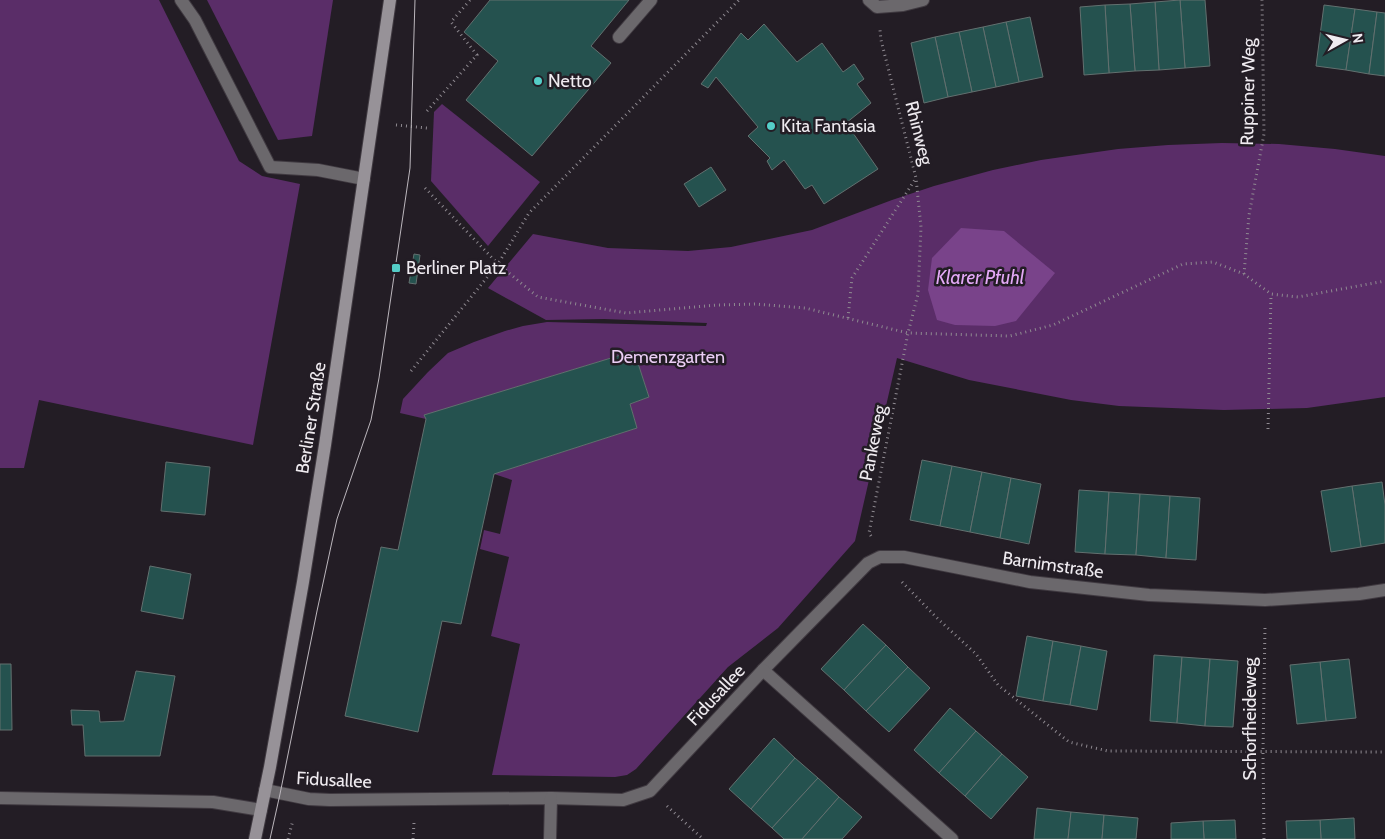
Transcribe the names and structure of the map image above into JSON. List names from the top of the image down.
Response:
{
  "streets": {
    "street": ["Berliner Straße", "Barnimstraße", "Fidusallee"],
    "path": [
      "Ruppiner Weg",
      "Rhinweg",
      "Pankeweg",
      "Schorfheideweg"
    ]
  },
  "crossings": [
    ["Rhinweg", "Pankeweg"],
    ["Berliner Straße", "Fidusallee"],
    ["Pankeweg", "Barnimstraße"],
    ["Pankeweg", "Schorfheideweg"],
    ["Barnimstraße", "Schorfheideweg"]
  ],
  "water": ["Klarer Pfuhl"],
  "parks": ["Demenzgarten"],
  "places": {
    "other": ["Netto", "Kita Fantasia"],
    "transit": ["Berliner Platz"]
  },
  "north": "right"
}
